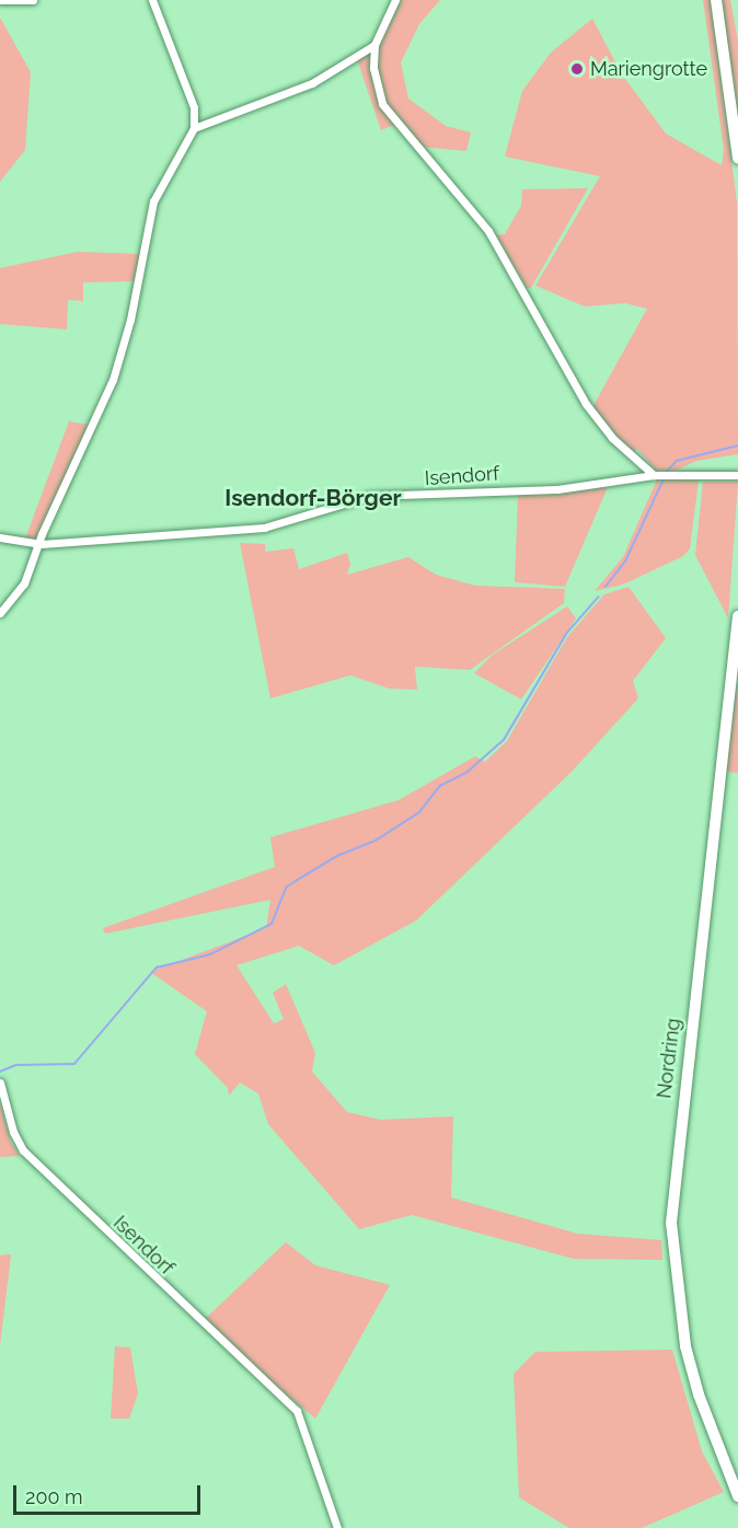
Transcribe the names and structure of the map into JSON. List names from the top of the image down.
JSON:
{
  "streets": {
    "main road": ["Nordring"],
    "street": ["Isendorf"]
  },
  "districts": ["Isendorf-Börger"],
  "places": ["Mariengrotte"],
  "scale_bar": "200 m"
}
